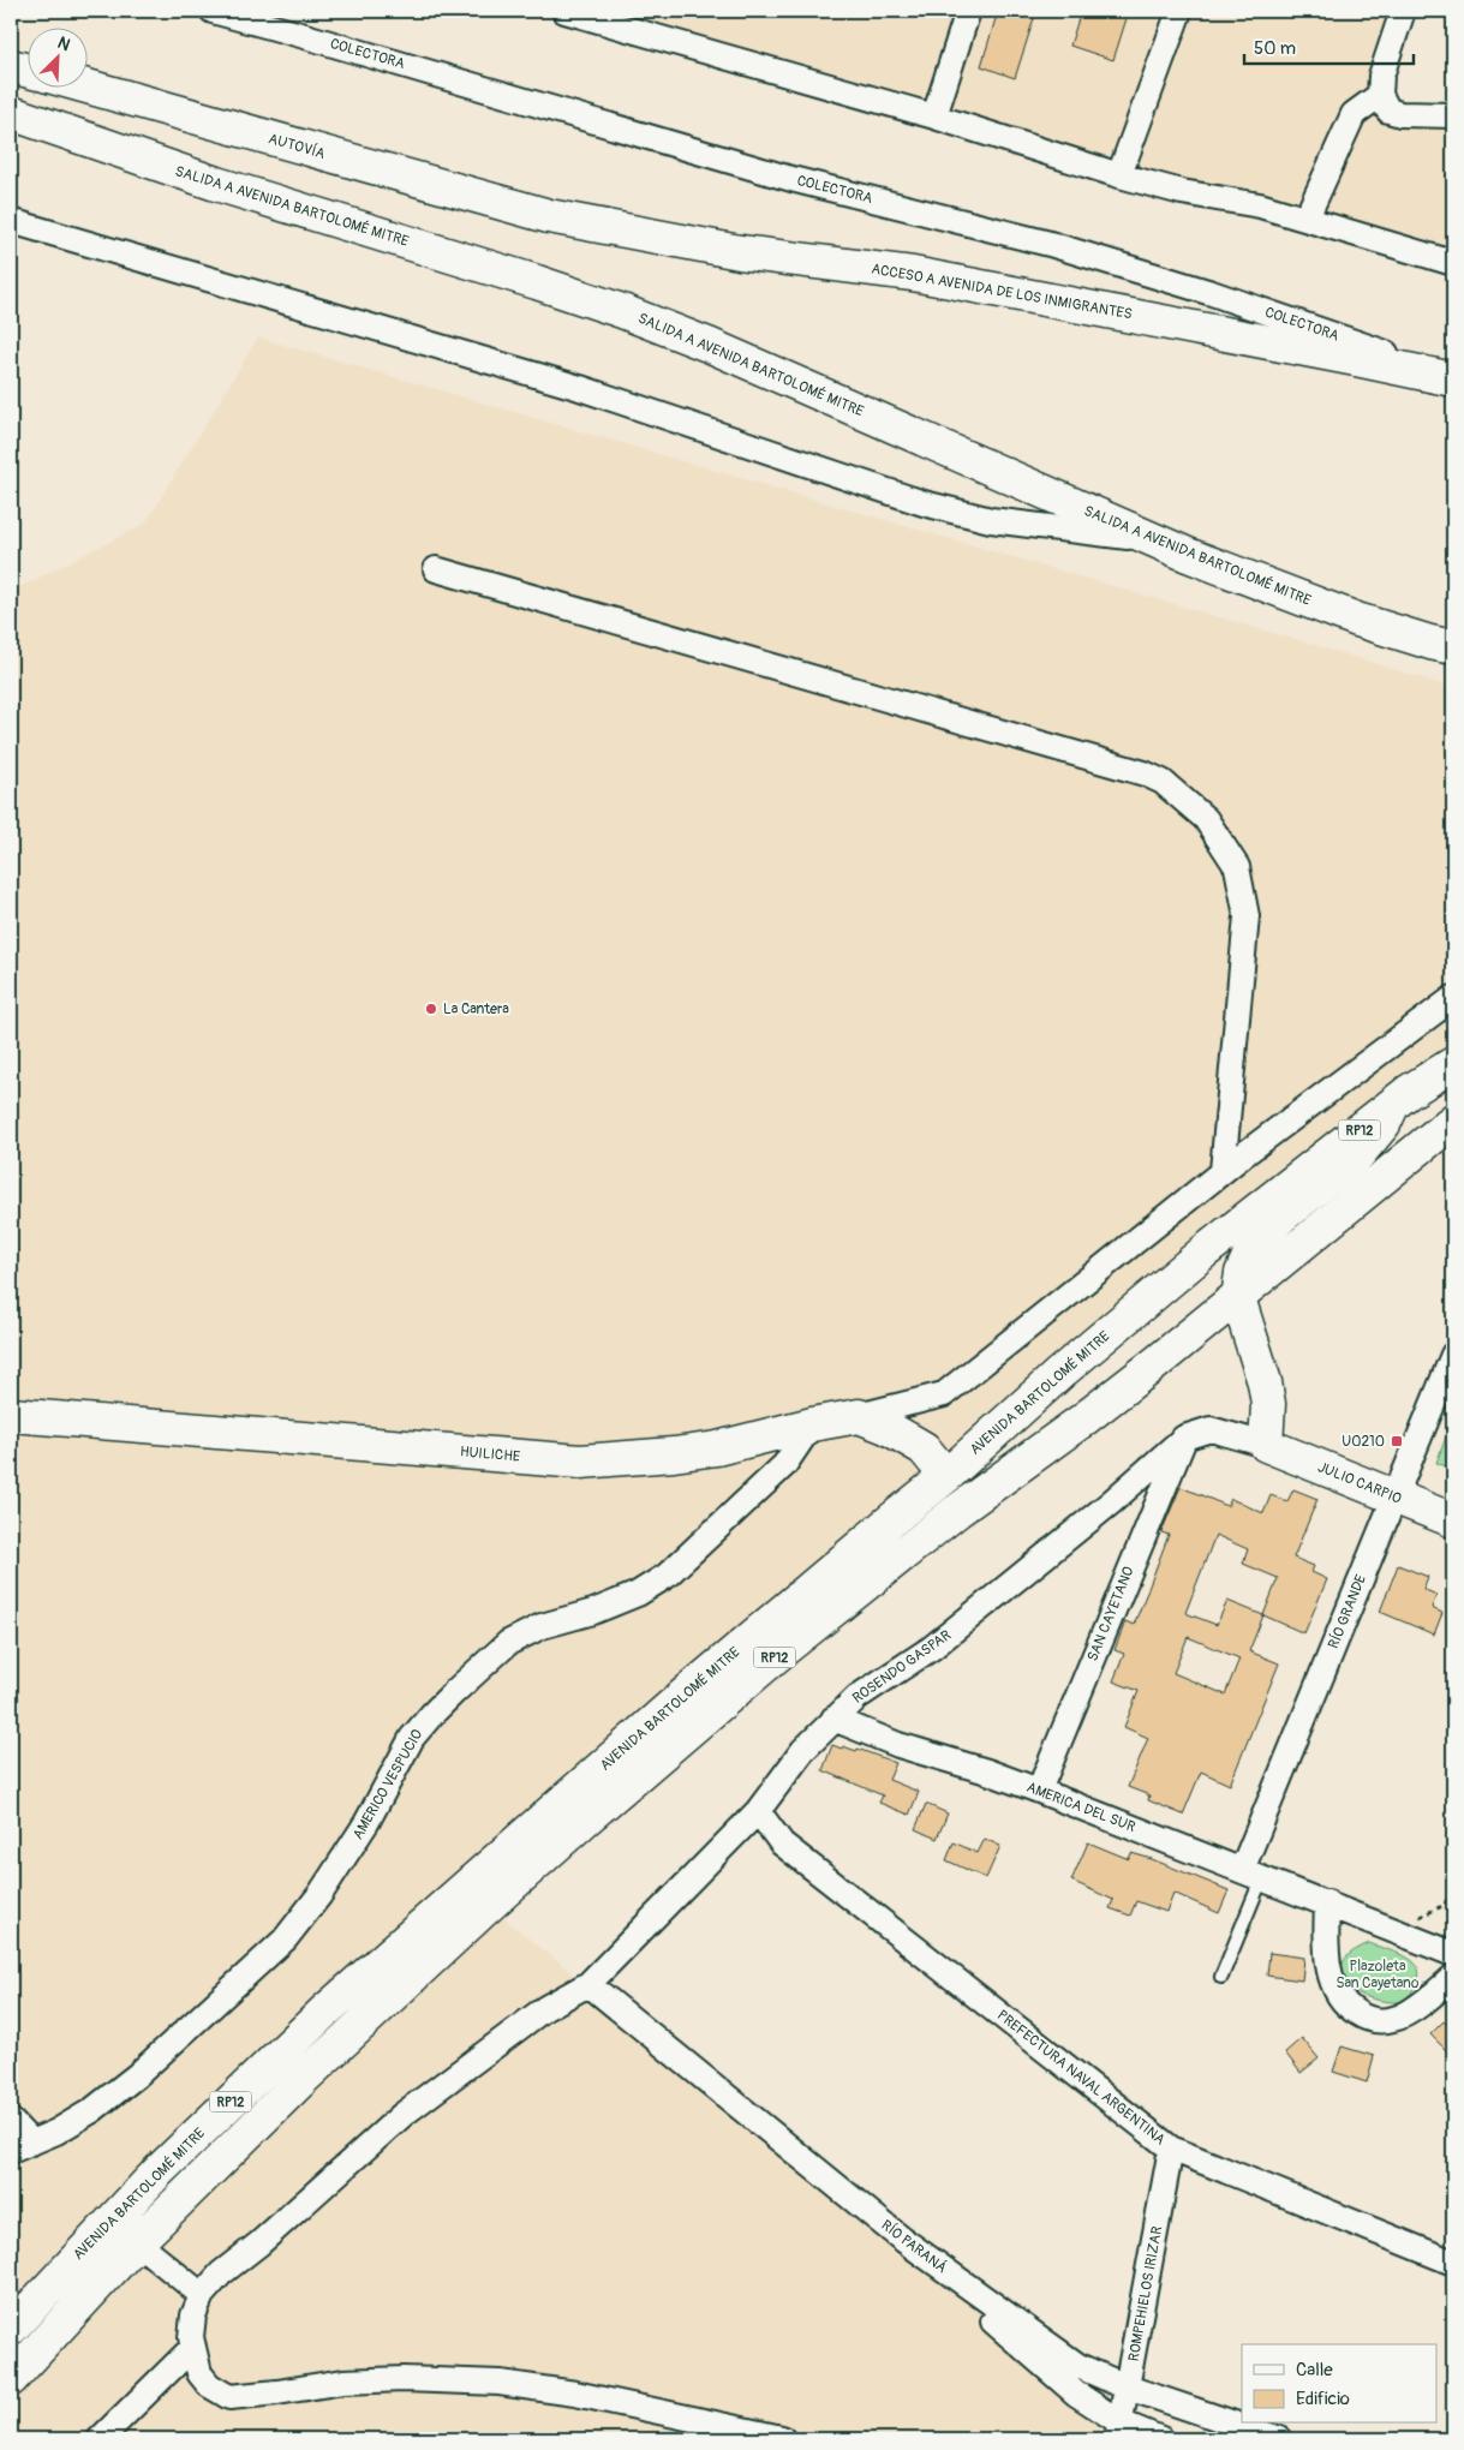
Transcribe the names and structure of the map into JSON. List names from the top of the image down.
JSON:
{
  "streets": {
    "street": [
      "COLECTORA",
      "AUTOVÍA",
      "SALIDA A AVENIDA BARTOLOMÉ MITRE",
      "ACCESO A AVENIDA DE LOS INMIGRANTES",
      "RP12",
      "AVENIDA BARTOLOMÉ MITRE",
      "HUILICHE",
      "JULIO CARPIO",
      "RÍO GRANDE",
      "SAN CAYETANO",
      "ROSENDO GASPAR",
      "AMERICO VESPUCIO",
      "AMERICA DEL SUR",
      "PREFECTURA NAVAL ARGENTINA",
      "RÍO PARANÁ",
      "ROMPEHIELOS IRIZAR"
    ]
  },
  "crossings": [
    ["COLECTORA", "ACCESO A AVENIDA DE LOS INMIGRANTES"],
    ["AUTOVÍA", "ACCESO A AVENIDA DE LOS INMIGRANTES"],
    ["HUILICHE", "AMERICO VESPUCIO"],
    ["JULIO CARPIO", "RÍO GRANDE"],
    ["JULIO CARPIO", "ROSENDO GASPAR"],
    ["RÍO GRANDE", "AMERICA DEL SUR"],
    ["SAN CAYETANO", "ROSENDO GASPAR"],
    ["SAN CAYETANO", "AMERICA DEL SUR"],
    ["ROSENDO GASPAR", "AMERICA DEL SUR"],
    ["ROSENDO GASPAR", "PREFECTURA NAVAL ARGENTINA"],
    ["ROSENDO GASPAR", "RÍO PARANÁ"],
    ["PREFECTURA NAVAL ARGENTINA", "ROMPEHIELOS IRIZAR"],
    ["RÍO PARANÁ", "ROMPEHIELOS IRIZAR"]
  ],
  "parks": ["Plazoleta San Cayetano"],
  "places": {
    "other": ["La Cantera"],
    "transit": ["U0210"]
  },
  "legend": ["Calle", "Edificio"],
  "scale_bar": "50 m",
  "north": "top right"
}
